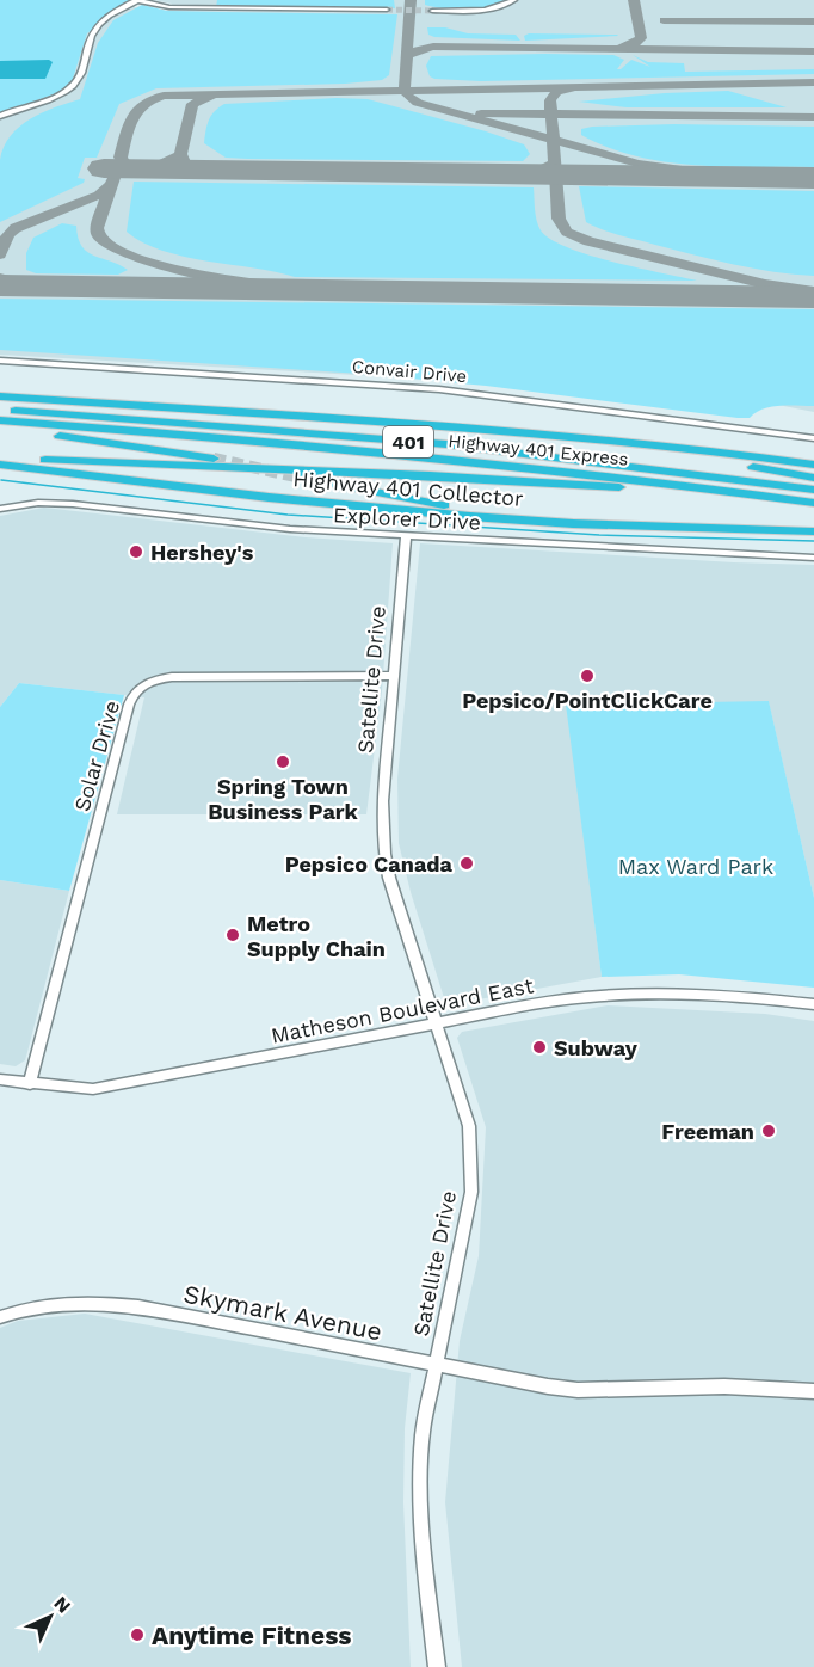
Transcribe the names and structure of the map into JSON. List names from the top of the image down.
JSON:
{
  "streets": {
    "highway": ["401", "Highway 401 Express", "Highway 401 Collector"],
    "street": [
      "Convair Drive",
      "Explorer Drive",
      "Satellite Drive",
      "Solar Drive",
      "Matheson Boulevard East",
      "Skymark Avenue"
    ]
  },
  "crossings": [
    ["Explorer Drive", "Satellite Drive"],
    ["Satellite Drive", "Solar Drive"],
    ["Satellite Drive", "Matheson Boulevard East"],
    ["Satellite Drive", "Skymark Avenue"],
    ["Solar Drive", "Matheson Boulevard East"]
  ],
  "parks": ["Max Ward Park"],
  "places": [
    "Hershey's",
    "Pepsico/PointClickCare",
    "Spring Town Business Park",
    "Pepsico Canada",
    "Metro Supply Chain",
    "Subway",
    "Freeman",
    "Anytime Fitness"
  ],
  "north": "top right"
}
